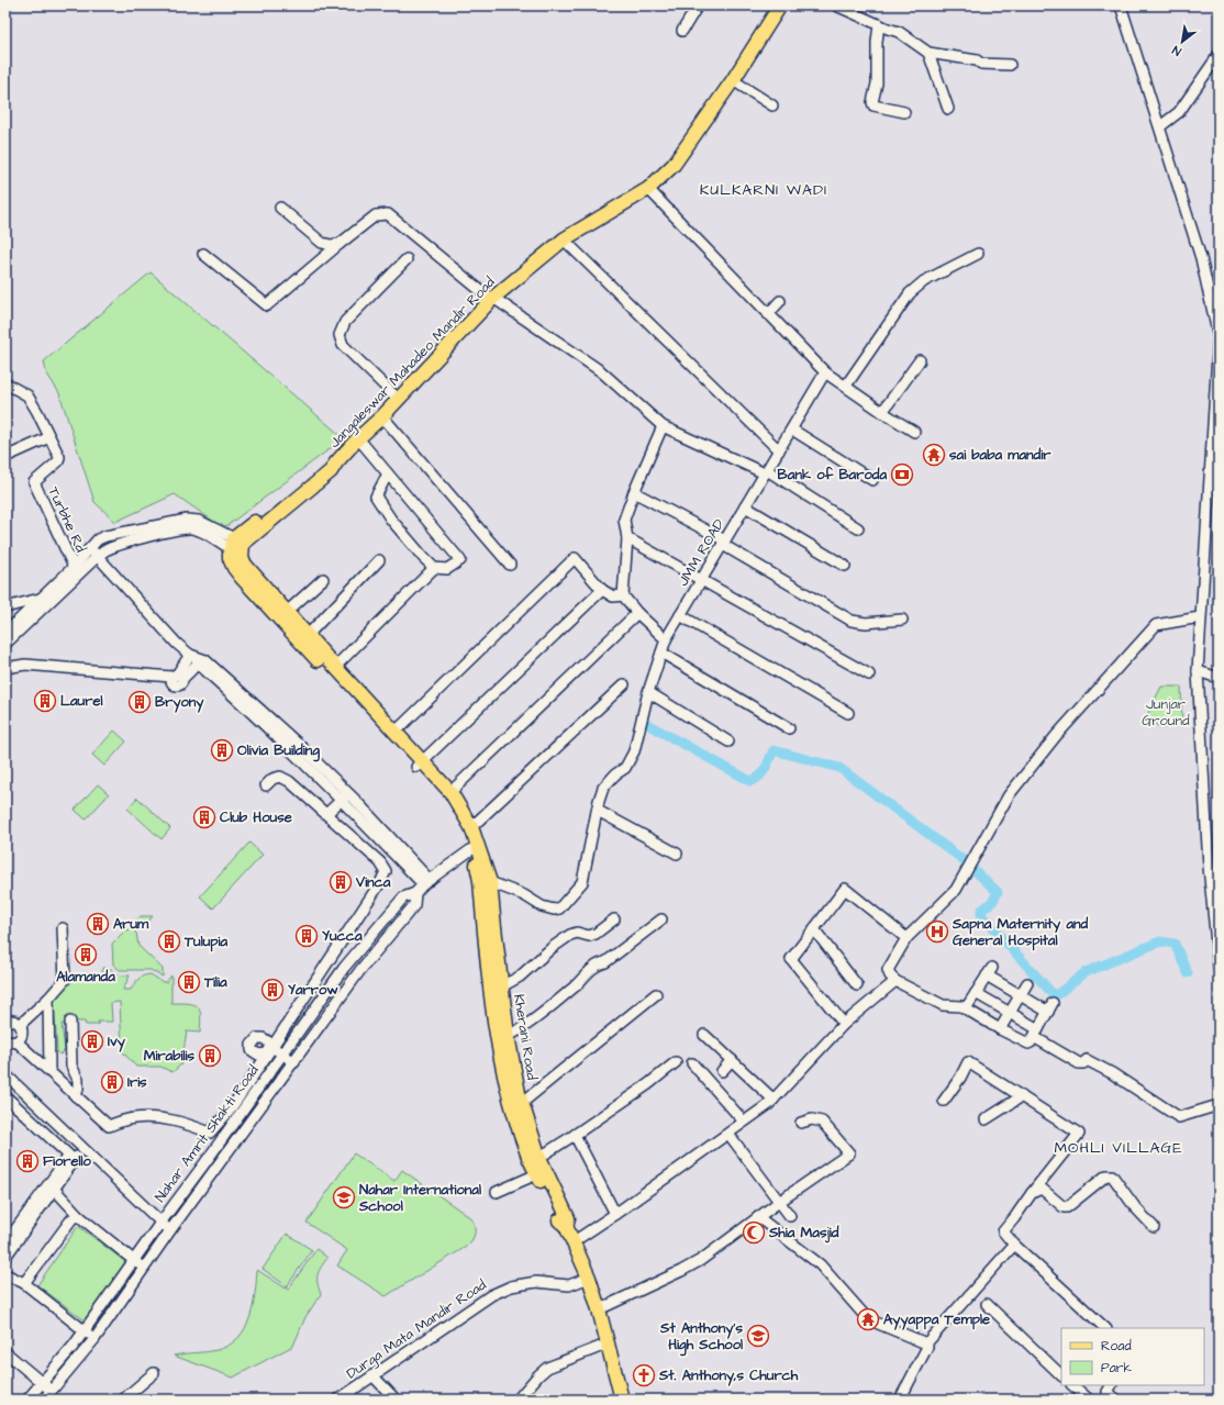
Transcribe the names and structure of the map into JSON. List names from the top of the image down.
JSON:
{
  "streets": {
    "main road": ["Jangaleswar Mahadeo Mandir Road", "Kherani Road"],
    "street": [
      "Turbhe Rd",
      "JMM ROAD",
      "Nahar Amrit Shakti Road",
      "Durga Mata Mandir Road"
    ]
  },
  "crossings": [
    ["JMM ROAD", "Kherani Road"],
    ["Kherani Road", "Nahar Amrit Shakti Road"],
    ["Kherani Road", "Durga Mata Mandir Road"]
  ],
  "districts": ["KULKARNI WADI", "MOHLI VILLAGE"],
  "parks": ["Junjar Ground"],
  "places": {
    "temple": ["sai baba mandir", "Ayyappa Temple"],
    "bank": ["Bank of Baroda"],
    "building": [
      "Laurel",
      "Bryony",
      "Olivia Building",
      "Club House",
      "Vinca",
      "Arum",
      "Yucca",
      "Tulupia",
      "Alamanda",
      "Tilia",
      "Yarrow",
      "Ivy",
      "Mirabilis",
      "Iris",
      "Fiorello"
    ],
    "hospital": ["Sapna Maternity and General Hospital"],
    "school or university": ["Nahar International School", "St Anthony's High School"],
    "mosque": ["Shia Masjid"],
    "church": ["St. Anthony,s Church"]
  },
  "legend": ["Road", "Park"],
  "north": "bottom left"
}
